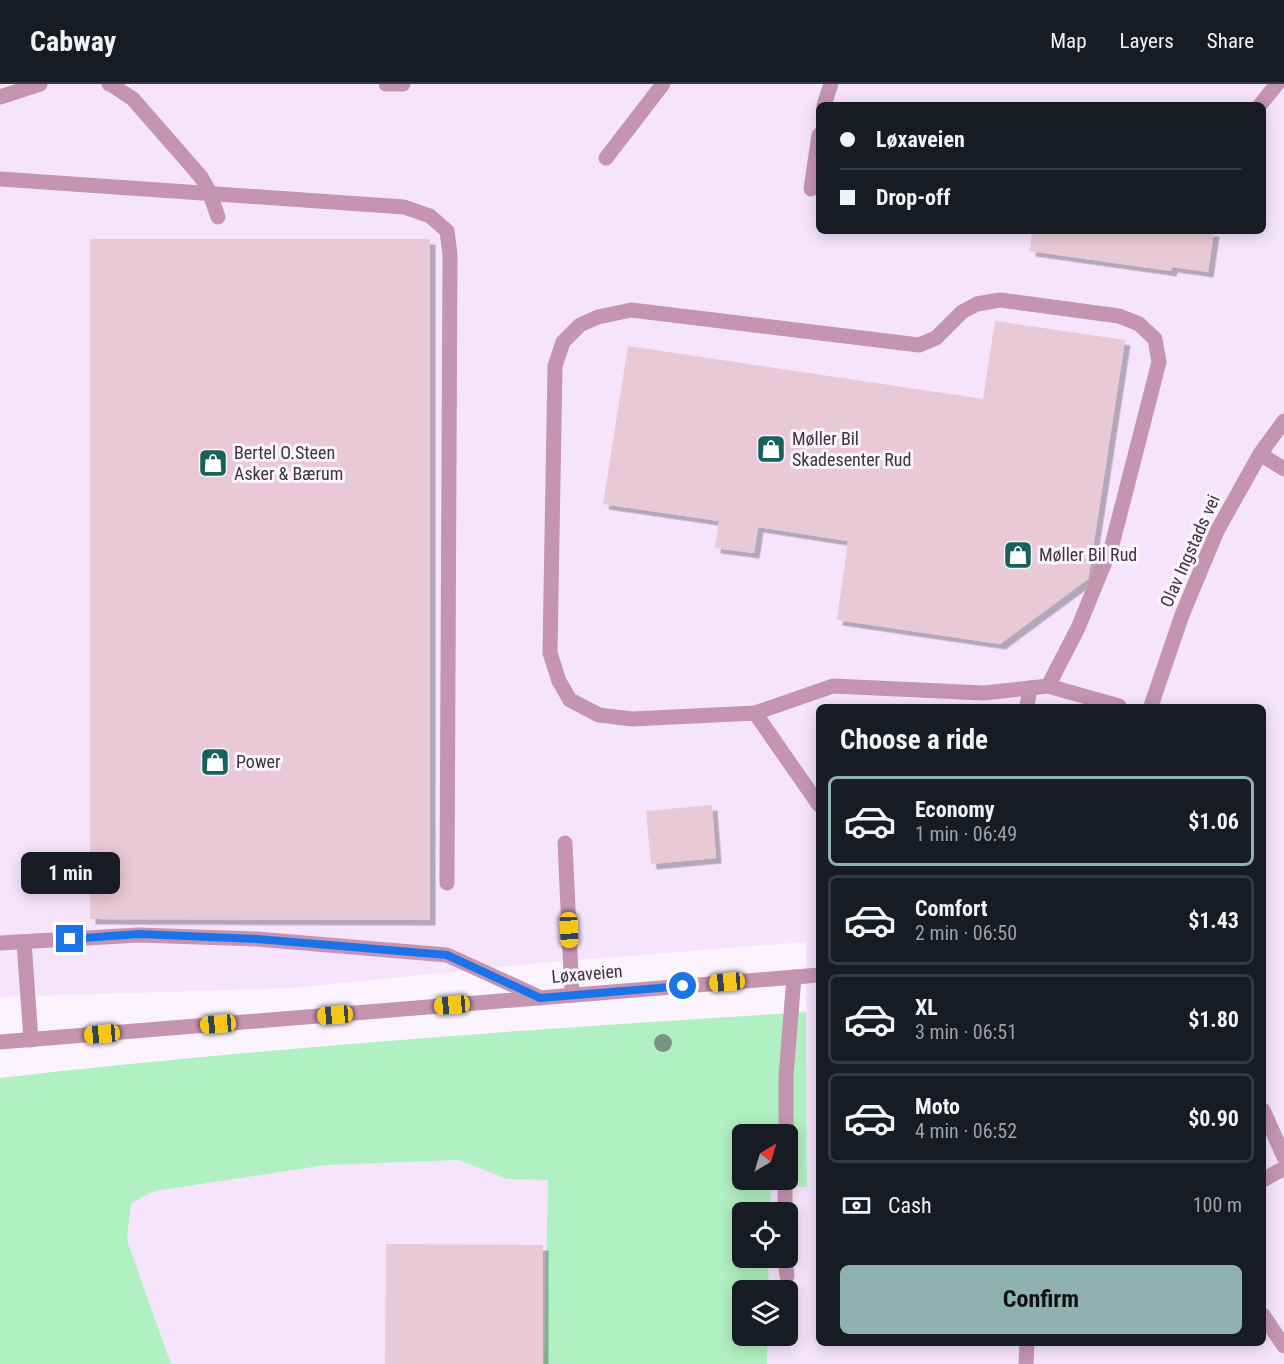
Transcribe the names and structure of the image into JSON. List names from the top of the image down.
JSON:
{
  "streets": {
    "street": ["Olav Ingstads vei", "Løxaveien"]
  },
  "places": {
    "shop": [
      "Møller Bil Skadesenter Rud",
      "Bertel O.Steen Asker & Bærum",
      "Møller Bil Rud",
      "Power"
    ]
  },
  "north": "top right",
  "page": {
    "header": "Cabway",
    "nav": ["Map", "Layers", "Share"],
    "banner": ["Løxaveien", "Drop-off"],
    "heading": "Choose a ride",
    "list": [
      {
        "name": "Economy",
        "note": "1 min · 06:49",
        "value": "$1.06"
      },
      {
        "name": "Comfort",
        "note": "2 min · 06:50",
        "value": "$1.43"
      },
      {
        "name": "XL",
        "note": "3 min · 06:51",
        "value": "$1.80"
      },
      {
        "name": "Moto",
        "note": "4 min · 06:52",
        "value": "$0.90"
      }
    ],
    "bubble": "1 min",
    "pay": ["Cash", "100 m"],
    "buttons": "Confirm"
  }
}
